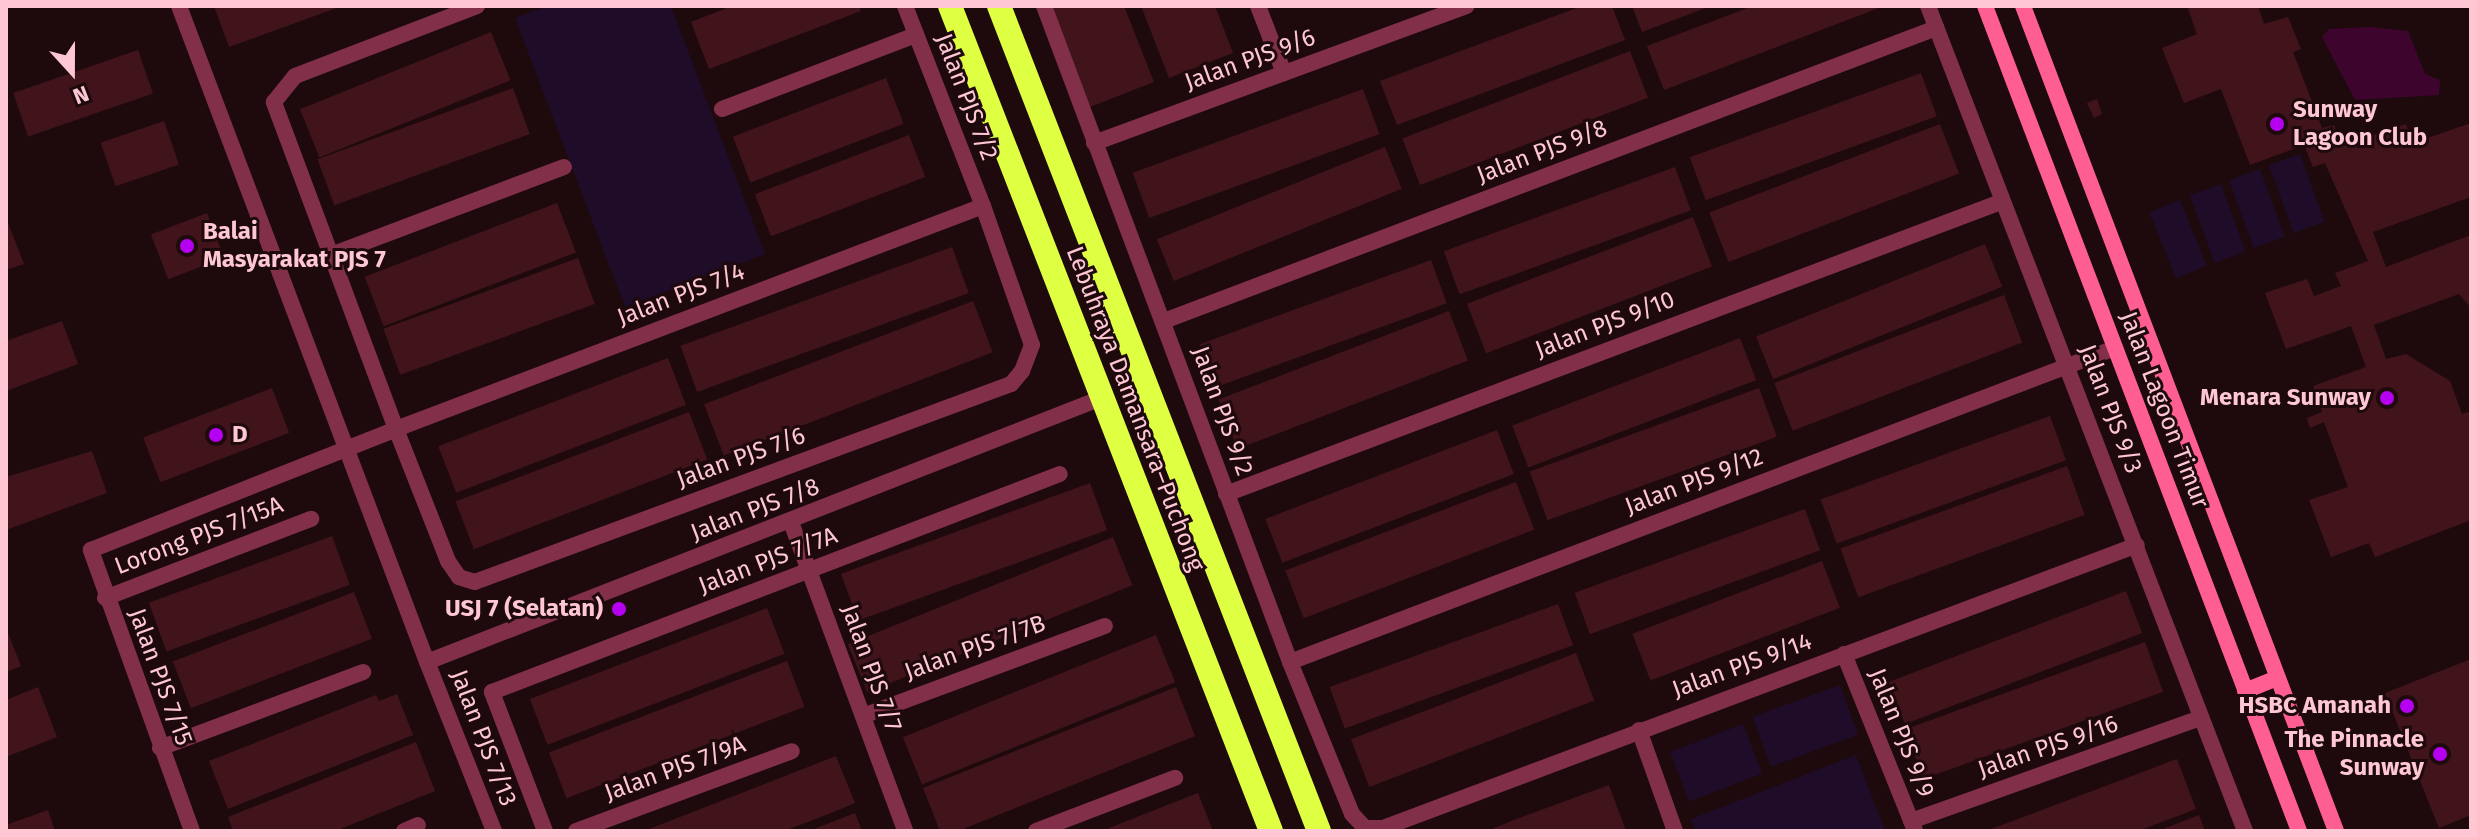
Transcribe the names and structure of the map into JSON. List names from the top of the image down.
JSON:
{
  "streets": {
    "highway": ["Lebuhraya Damansara–Puchong"],
    "main road": ["Jalan Lagoon Timur"],
    "street": [
      "Jalan PJS 9/6",
      "Jalan PJS 7/2",
      "Jalan PJS 9/8",
      "Jalan PJS 7/4",
      "Jalan PJS 9/10",
      "Jalan PJS 9/3",
      "Jalan PJS 9/2",
      "Jalan PJS 7/6",
      "Jalan PJS 9/12",
      "Jalan PJS 7/8",
      "Lorong PJS 7/15A",
      "Jalan PJS 7/7A",
      "Jalan PJS 7/7B",
      "Jalan PJS 9/14",
      "Jalan PJS 7/7",
      "Jalan PJS 7/15",
      "Jalan PJS 9/9",
      "Jalan PJS 7/13",
      "Jalan PJS 9/16",
      "Jalan PJS 7/9A"
    ]
  },
  "crossings": [
    ["Jalan PJS 9/6", "Jalan PJS 9/2"],
    ["Jalan PJS 7/2", "Jalan PJS 7/4"],
    ["Jalan PJS 7/2", "Jalan PJS 7/6"],
    ["Jalan PJS 9/8", "Jalan PJS 9/3"],
    ["Jalan PJS 9/8", "Jalan PJS 9/2"],
    ["Jalan PJS 7/4", "Jalan PJS 7/6"],
    ["Jalan PJS 9/10", "Jalan PJS 9/3"],
    ["Jalan PJS 9/10", "Jalan PJS 9/2"],
    ["Lebuhraya Damansara–Puchong", "Jalan PJS 7/8"],
    ["Jalan PJS 9/3", "Jalan PJS 9/12"],
    ["Jalan PJS 9/3", "Jalan PJS 9/14"],
    ["Jalan PJS 9/3", "Jalan PJS 9/16"],
    ["Jalan Lagoon Timur", "Jalan PJS 9/12"],
    ["Jalan PJS 9/2", "Jalan PJS 9/12"],
    ["Jalan PJS 9/2", "Jalan PJS 9/14"],
    ["Jalan PJS 7/8", "Jalan PJS 7/7"],
    ["Jalan PJS 7/8", "Jalan PJS 7/13"],
    ["Lorong PJS 7/15A", "Jalan PJS 7/15"],
    ["Jalan PJS 7/7A", "Jalan PJS 7/7"],
    ["Jalan PJS 7/7B", "Jalan PJS 7/7"],
    ["Jalan PJS 9/14", "Jalan PJS 9/9"],
    ["Jalan PJS 7/15", "Jalan PJS 7/13"],
    ["Jalan PJS 9/9", "Jalan PJS 9/16"]
  ],
  "places": [
    "Sunway Lagoon Club",
    "Balai Masyarakat PJS 7",
    "Menara Sunway",
    "D",
    "USJ 7 (Selatan)",
    "HSBC Amanah",
    "The Pinnacle Sunway"
  ],
  "north": "bottom"
}
